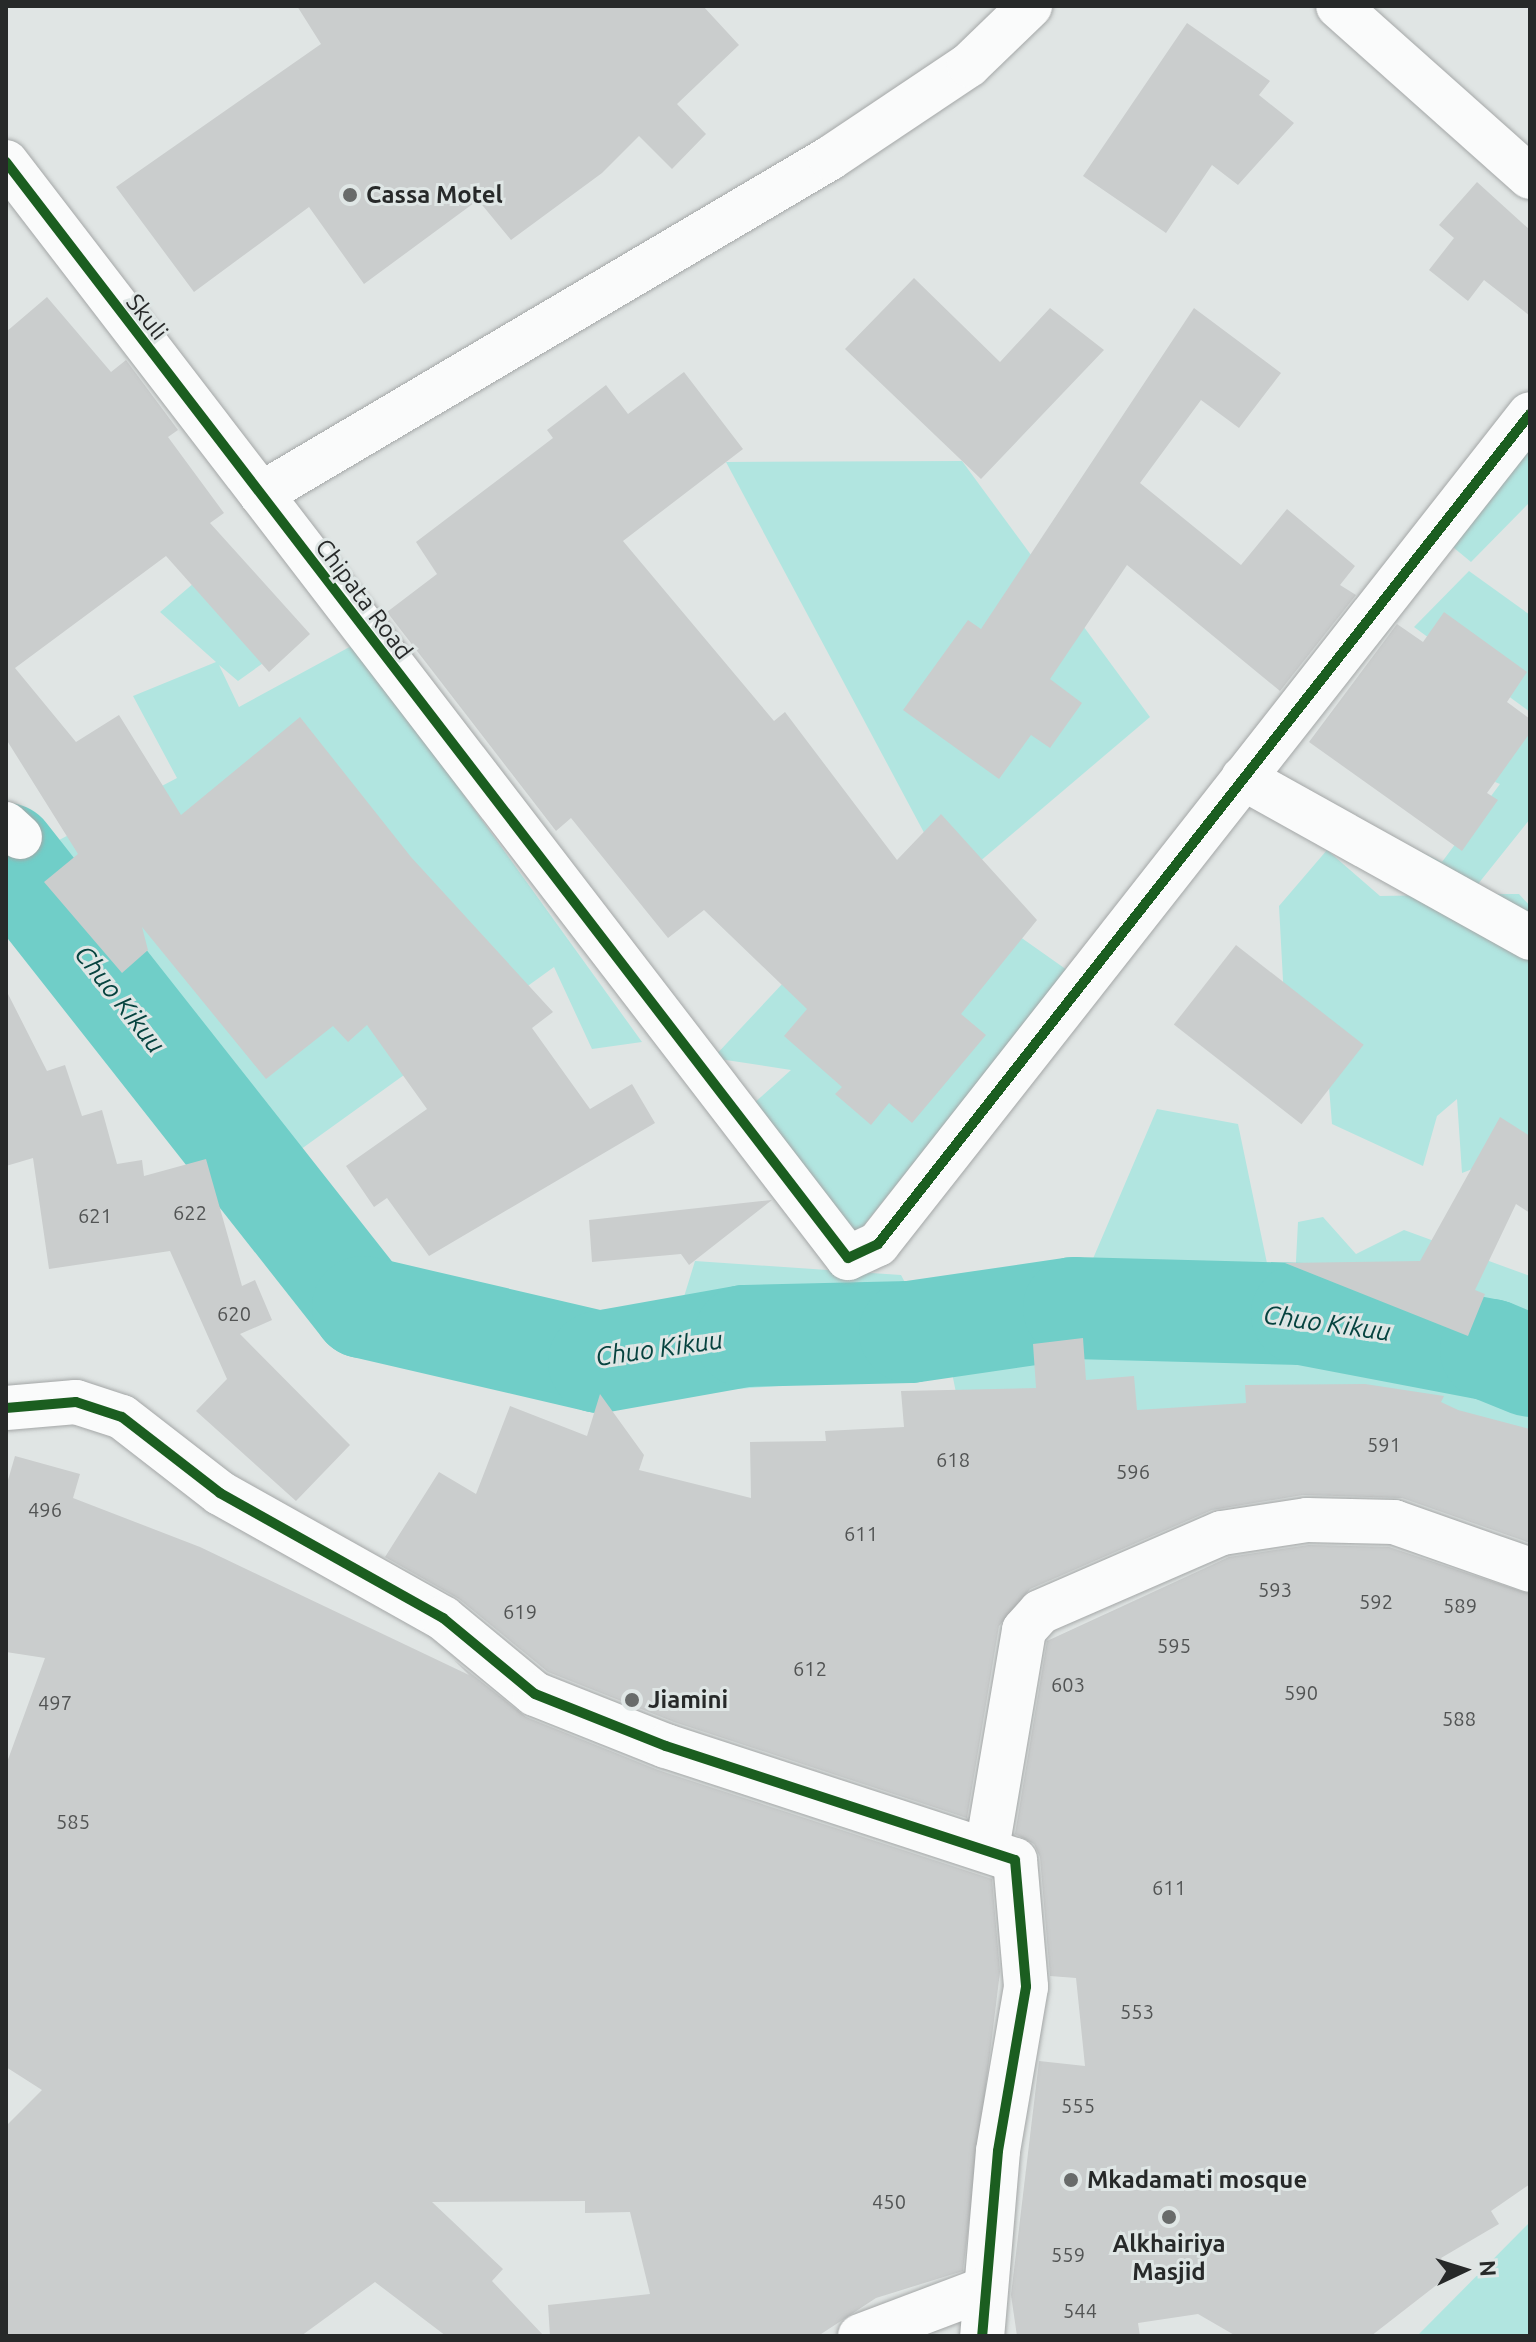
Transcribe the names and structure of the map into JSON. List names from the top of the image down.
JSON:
{
  "streets": {
    "street": ["Skuli", "Chipata Road"]
  },
  "crossings": [
    ["Skuli", "Chipata Road"]
  ],
  "water": ["Chuo Kikuu"],
  "places": [
    "Cassa Motel",
    "Jiamini",
    "Mkadamati mosque",
    "Alkhairiya Masjid"
  ],
  "house_numbers": [
    "622",
    "621",
    "620",
    "591",
    "618",
    "596",
    "496",
    "611",
    "593",
    "592",
    "589",
    "619",
    "595",
    "612",
    "603",
    "590",
    "497",
    "588",
    "585",
    "611",
    "553",
    "555",
    "450",
    "559",
    "544"
  ],
  "north": "right"
}
